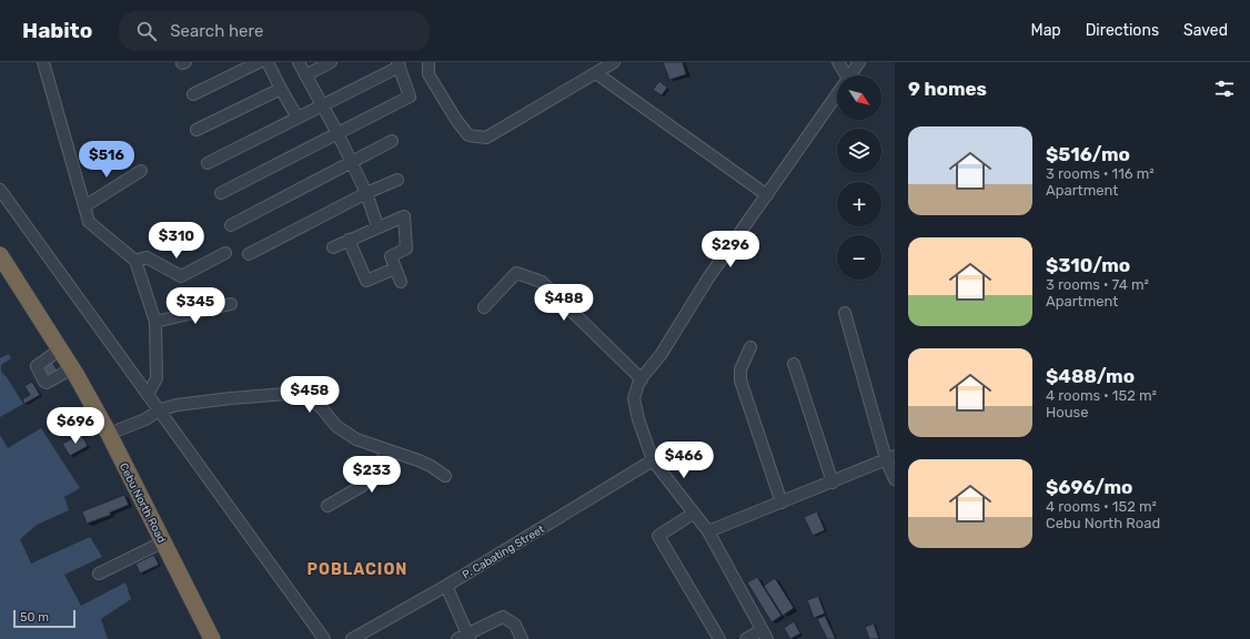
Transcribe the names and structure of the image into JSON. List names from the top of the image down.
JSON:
{
  "streets": {
    "highway": ["Cebu North Road"],
    "street": ["P. Cabating Street"]
  },
  "districts": ["POBLACION"],
  "scale_bar": "50 m",
  "north": "bottom right",
  "page": {
    "header": "Habito",
    "search": "Search here",
    "nav": ["Map", "Directions", "Saved"],
    "heading": "9 homes",
    "map_buttons": ["+", "−"],
    "list": [
      {
        "name": "$516/mo",
        "note": "3 rooms · 116 m² · Apartment"
      },
      {
        "name": "$310/mo",
        "note": "3 rooms · 74 m² · Apartment"
      },
      {
        "name": "$488/mo",
        "note": "4 rooms · 152 m² · House"
      },
      {
        "name": "$696/mo",
        "note": "4 rooms · 152 m² · Cebu North Road"
      }
    ],
    "price": [
      "$516",
      "$310",
      "$296",
      "$488",
      "$345",
      "$458",
      "$696",
      "$466",
      "$233"
    ],
    "scale": "50 m"
  }
}
